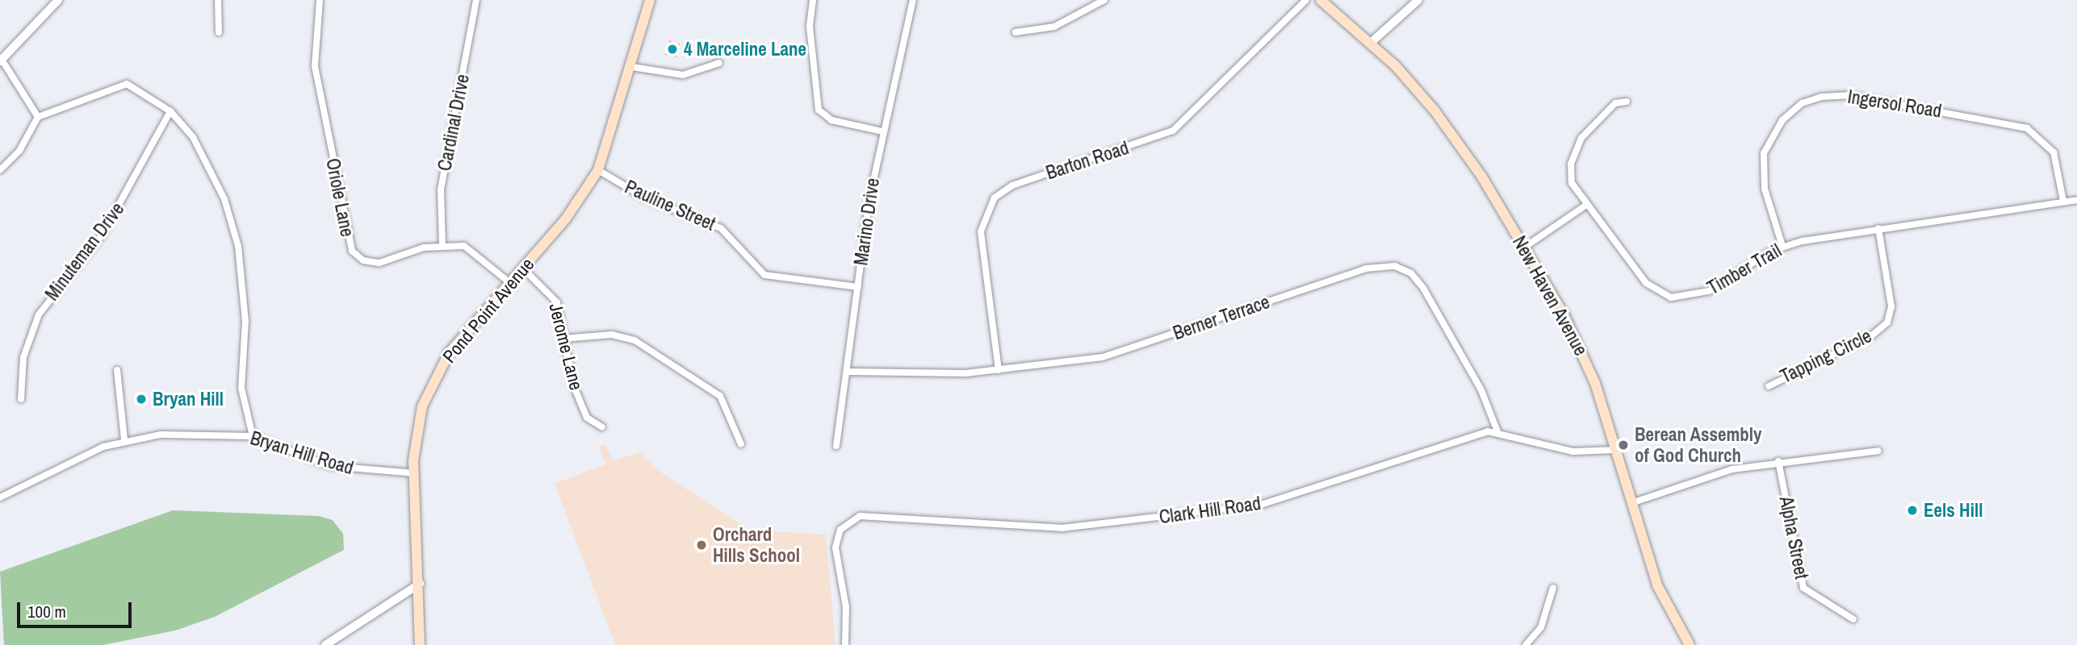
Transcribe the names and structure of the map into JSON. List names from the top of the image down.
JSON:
{
  "streets": {
    "main road": ["New Haven Avenue", "Pond Point Avenue"],
    "street": [
      "Ingersol Road",
      "Cardinal Drive",
      "Barton Road",
      "Oriole Lane",
      "Pauline Street",
      "Marino Drive",
      "Minuteman Drive",
      "Timber Trail",
      "Berner Terrace",
      "Jerome Lane",
      "Tapping Circle",
      "Bryan Hill Road",
      "Clark Hill Road",
      "Alpha Street"
    ]
  },
  "crossings": [
    ["Ingersol Road", "Timber Trail"],
    ["Cardinal Drive", "Oriole Lane"],
    ["Barton Road", "Berner Terrace"],
    ["Oriole Lane", "Pond Point Avenue"],
    ["Pauline Street", "Marino Drive"],
    ["Pauline Street", "Pond Point Avenue"],
    ["Marino Drive", "Berner Terrace"],
    ["Timber Trail", "Tapping Circle"],
    ["New Haven Avenue", "Clark Hill Road"],
    ["Pond Point Avenue", "Jerome Lane"],
    ["Pond Point Avenue", "Bryan Hill Road"],
    ["Berner Terrace", "Clark Hill Road"]
  ],
  "places": [
    "4 Marceline Lane",
    "Bryan Hill",
    "Berean Assembly of God Church",
    "Eels Hill",
    "Orchard Hills School"
  ],
  "scale_bar": "100 m"
}
